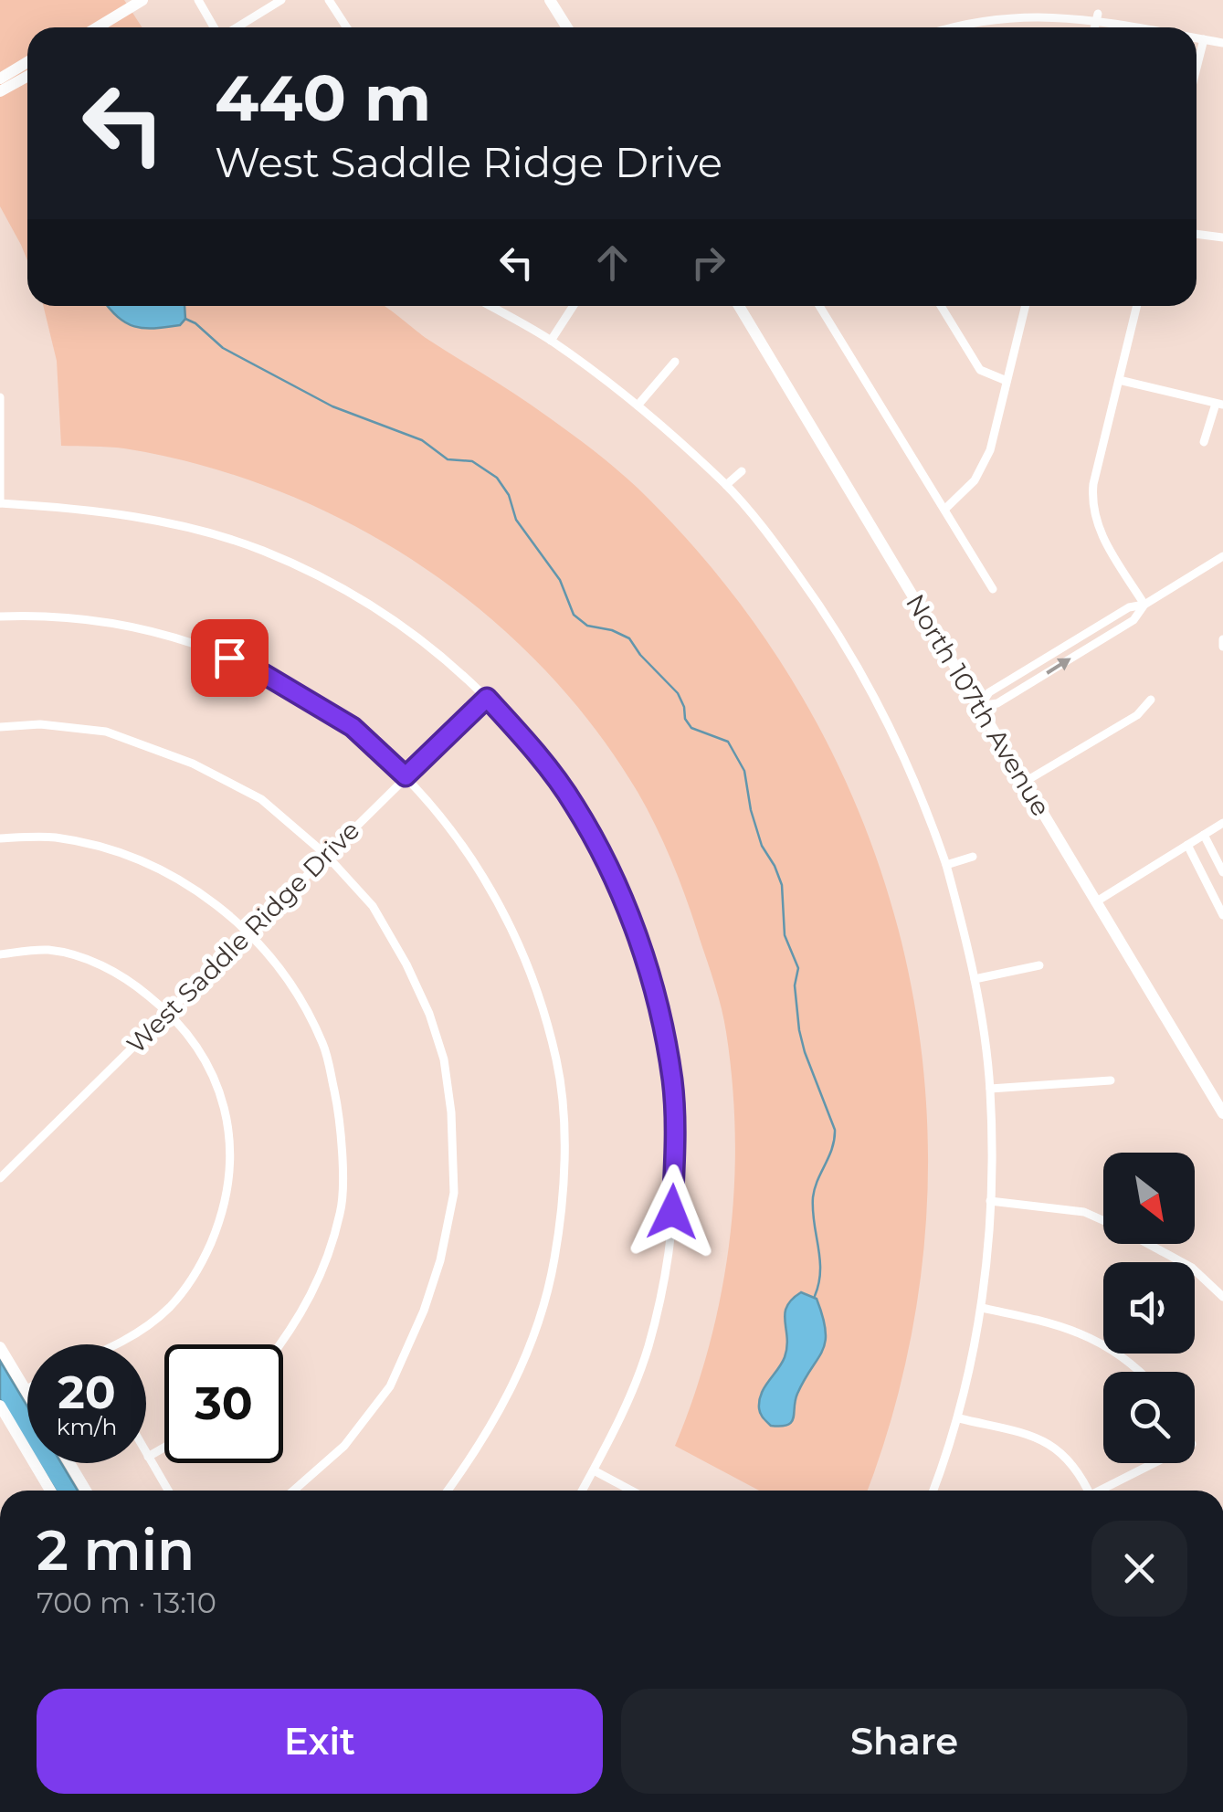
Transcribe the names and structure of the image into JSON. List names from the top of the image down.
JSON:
{
  "streets": {
    "main road": ["North 107th Avenue"],
    "street": ["West Saddle Ridge Drive"]
  },
  "north": "bottom right",
  "page": {
    "turn": ["440 m", "West Saddle Ridge Drive"],
    "speed": "20 km/h",
    "limit": "30",
    "heading": ["2 min", "700 m · 13:10"],
    "buttons": ["Exit", "Share"]
  }
}
